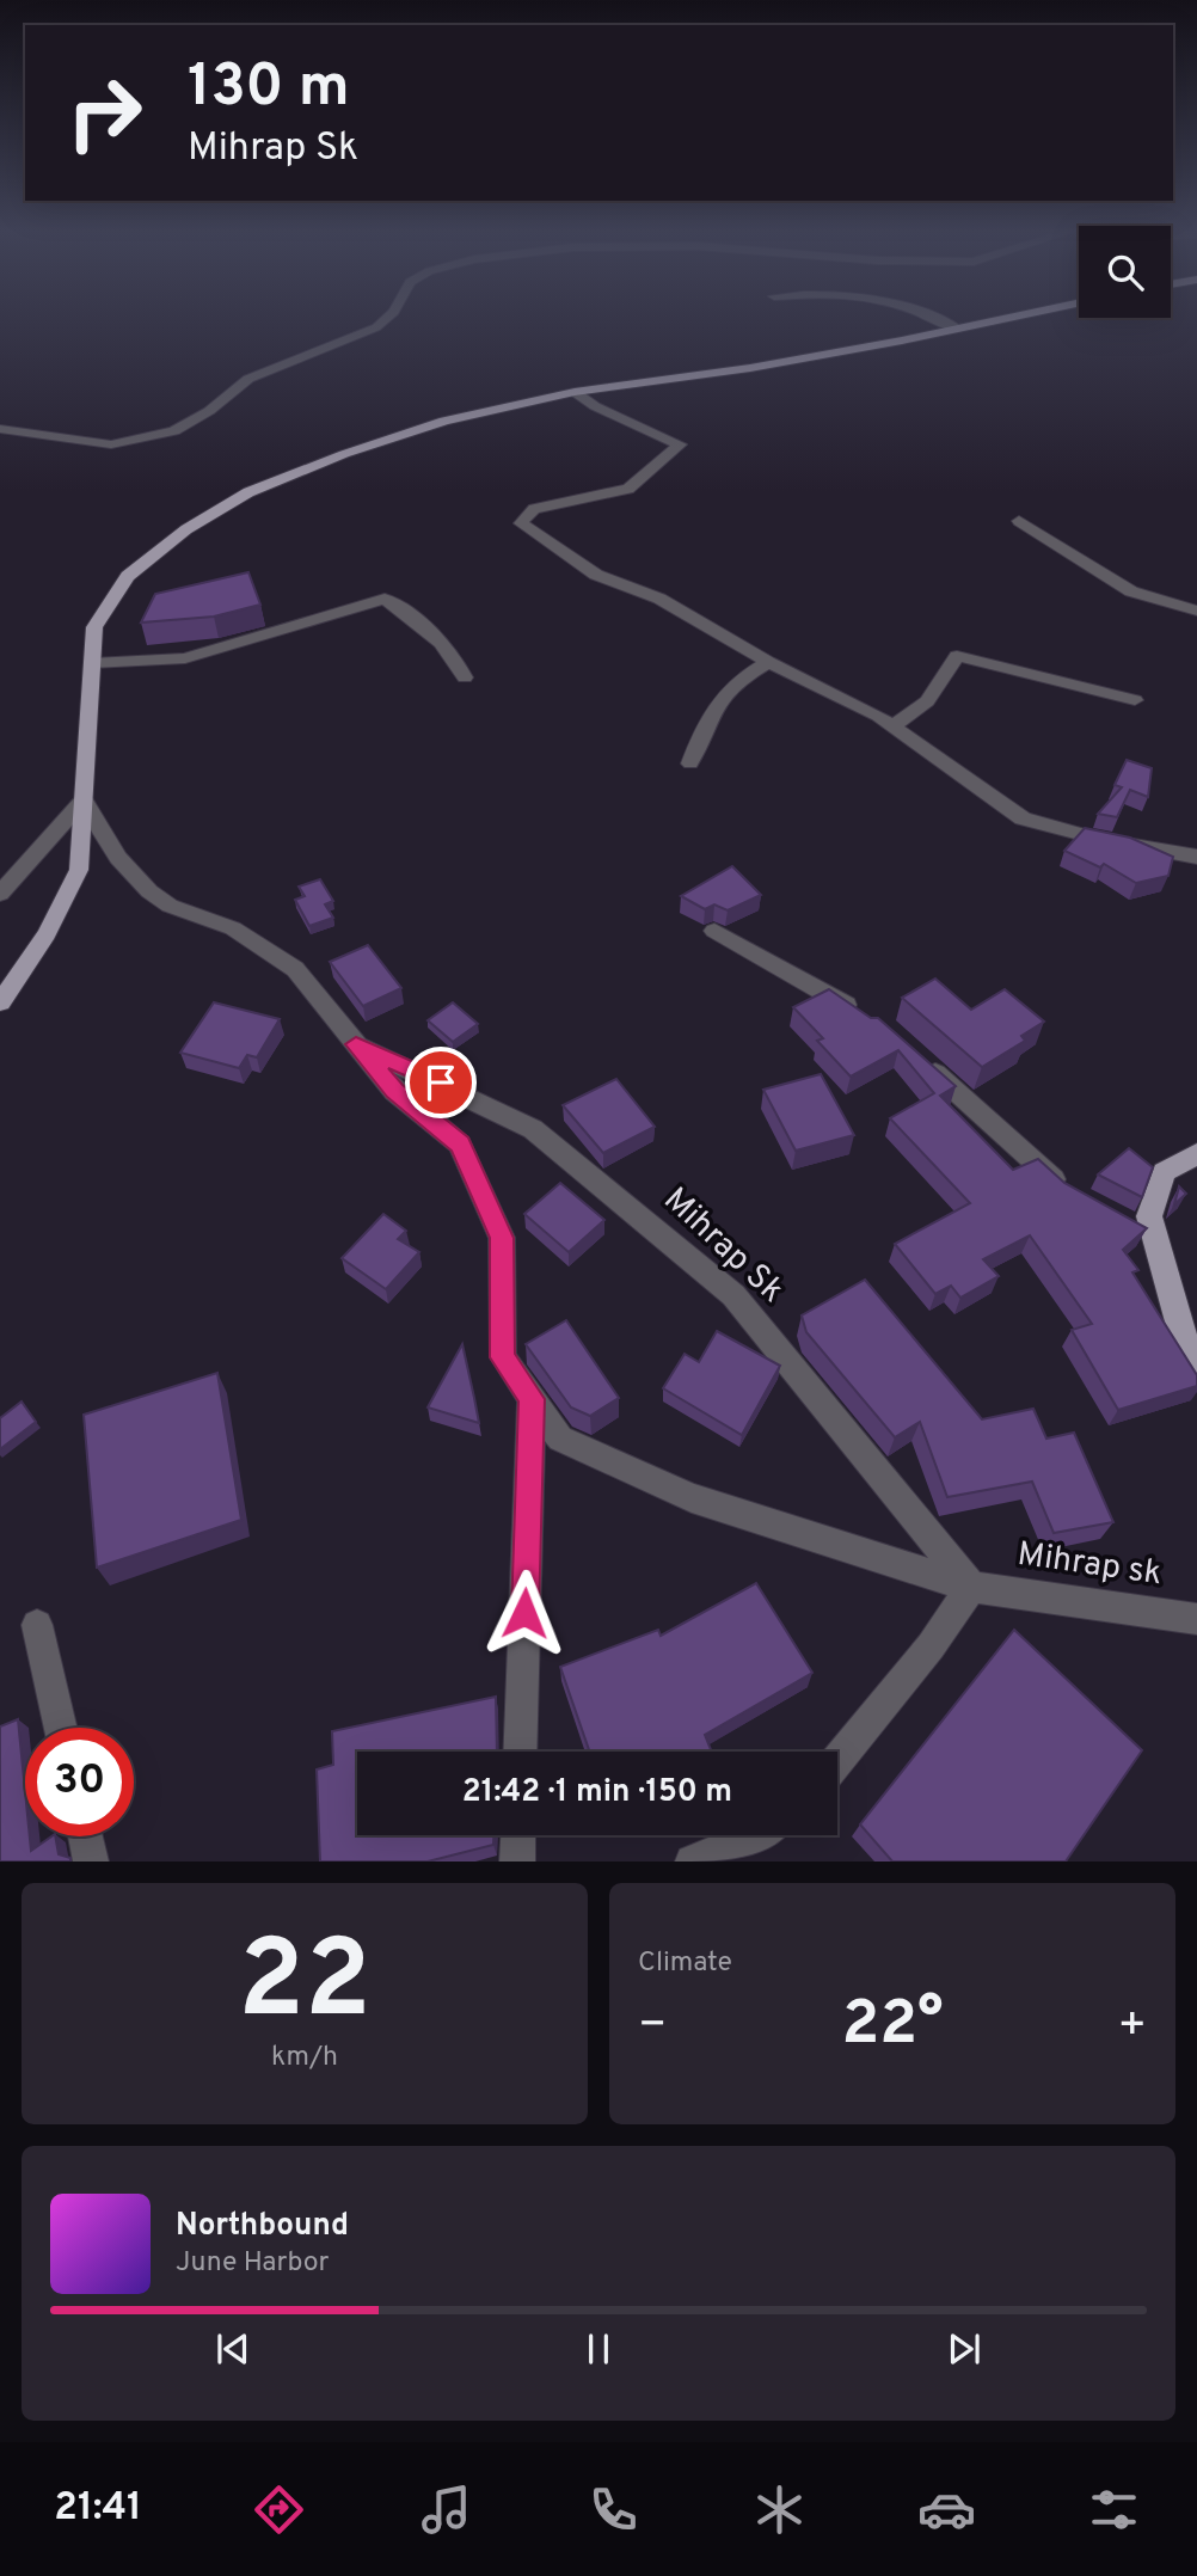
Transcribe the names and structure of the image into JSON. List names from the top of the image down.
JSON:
{
  "streets": {
    "street": ["Mihrap Sk", "Mihrap sk"]
  },
  "crossings": [
    ["Mihrap Sk", "Mihrap sk"]
  ],
  "page": {
    "turn": ["130 m", "Mihrap Sk"],
    "limit": "30",
    "trip": "21:42 · 1 min · 150 m",
    "tile": [
      ["22", "km/h"],
      "Climate"
    ],
    "heat": ["−", "22°", "+"],
    "song": ["Northbound", "June Harbor"],
    "tabs": "21:41"
  }
}
